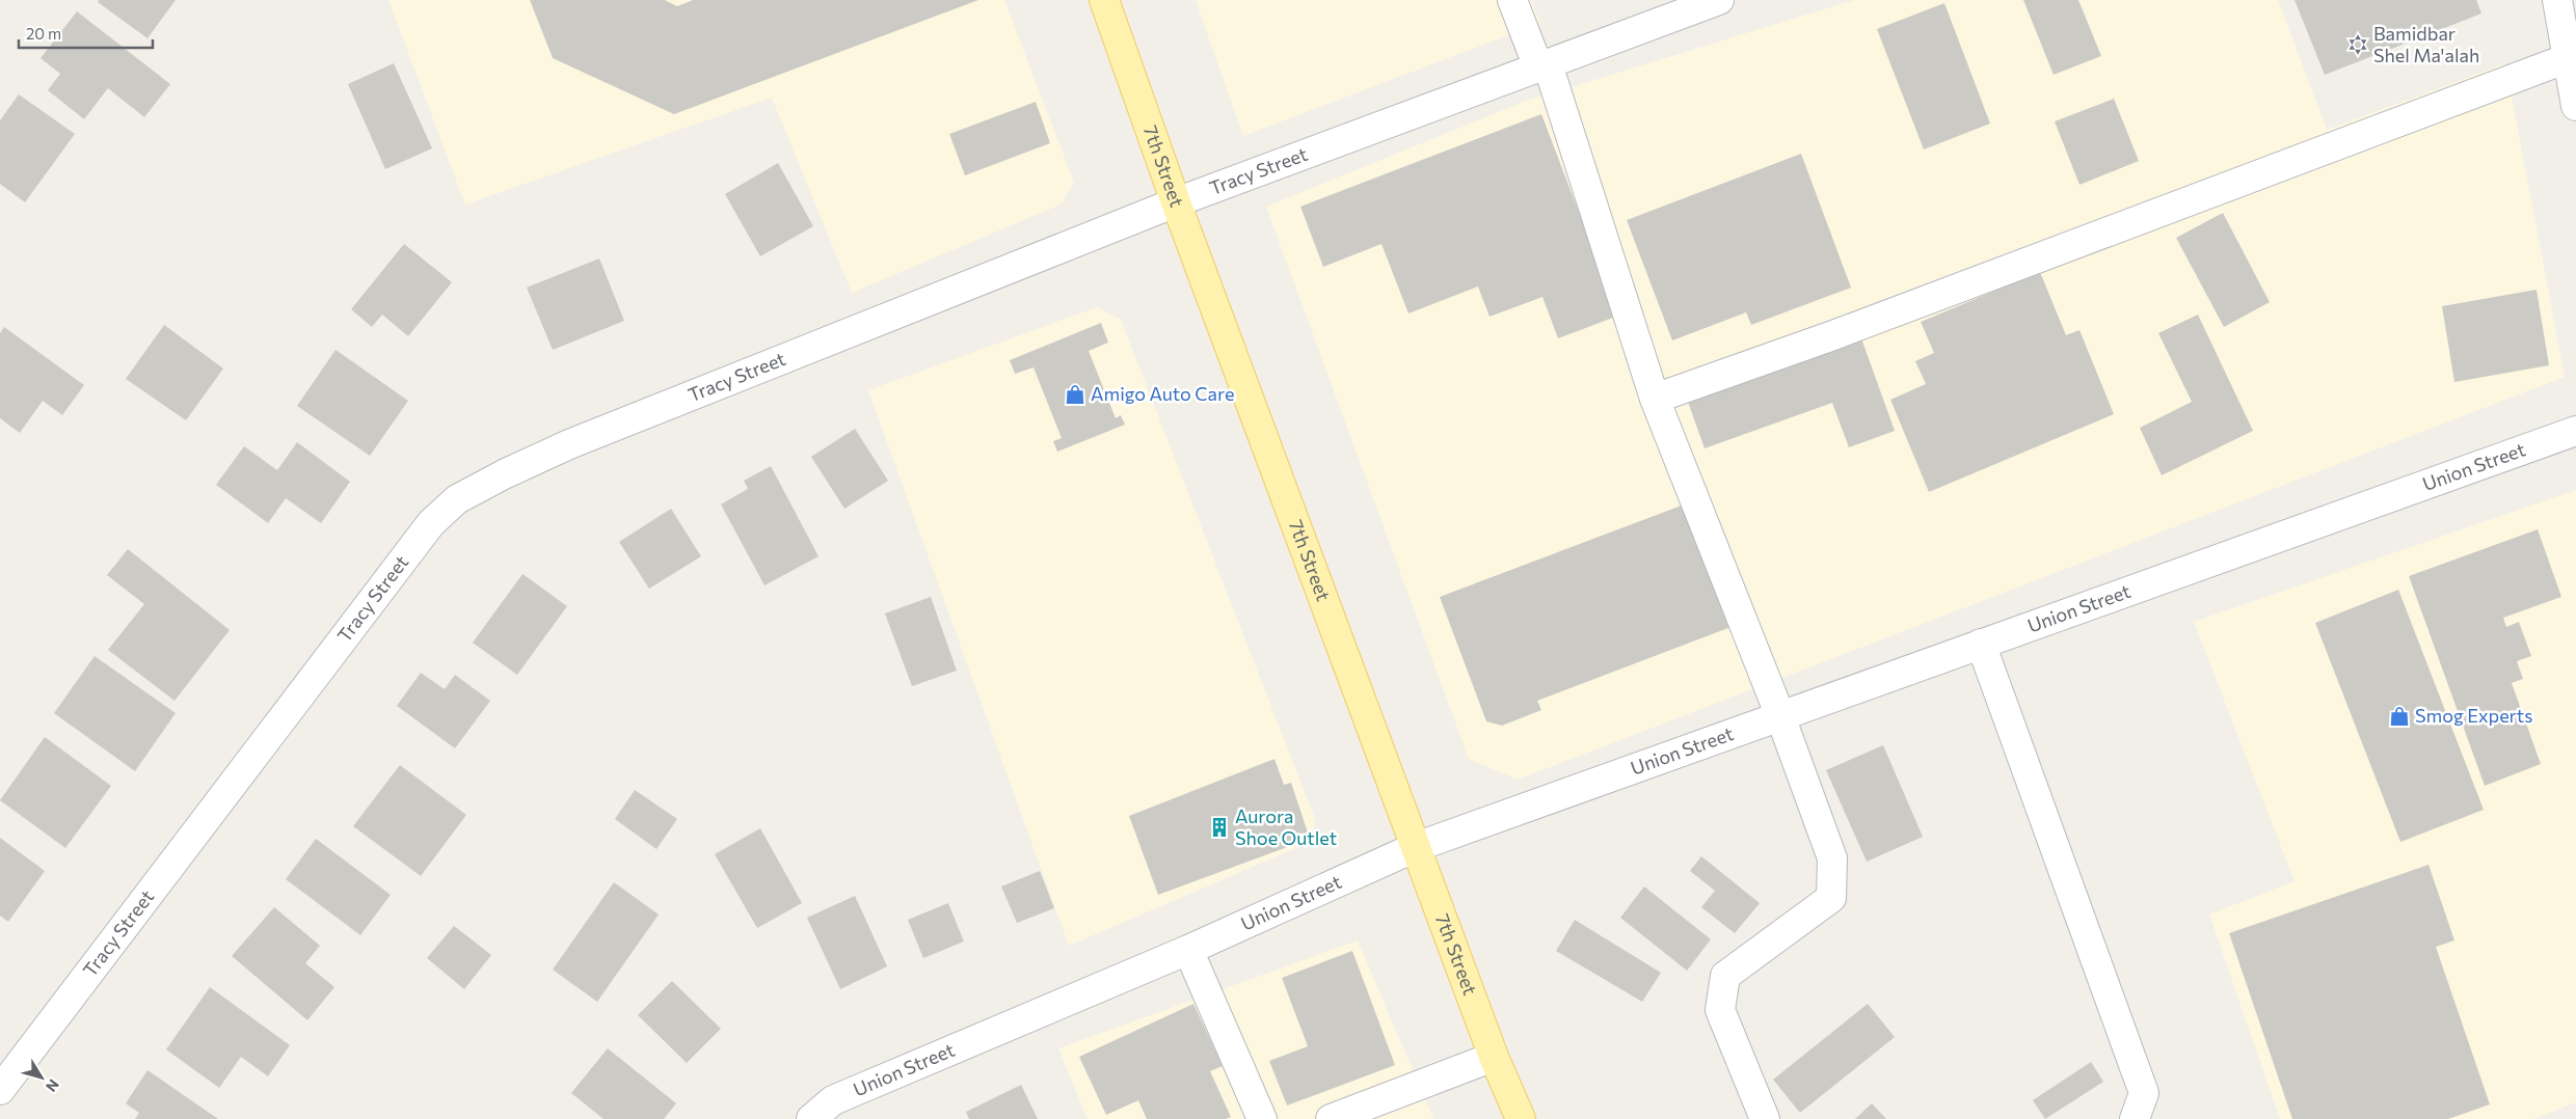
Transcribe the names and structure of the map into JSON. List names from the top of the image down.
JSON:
{
  "streets": {
    "main road": ["7th Street"],
    "street": ["Tracy Street", "Union Street"]
  },
  "crossings": [
    ["7th Street", "Tracy Street"],
    ["7th Street", "Union Street"]
  ],
  "places": {
    "synagogue": ["Bamidbar Shel Ma'alah"],
    "shop": ["Amigo Auto Care", "Smog Experts"],
    "building": ["Aurora Shoe Outlet"]
  },
  "scale_bar": "20 m",
  "north": "bottom right"
}
